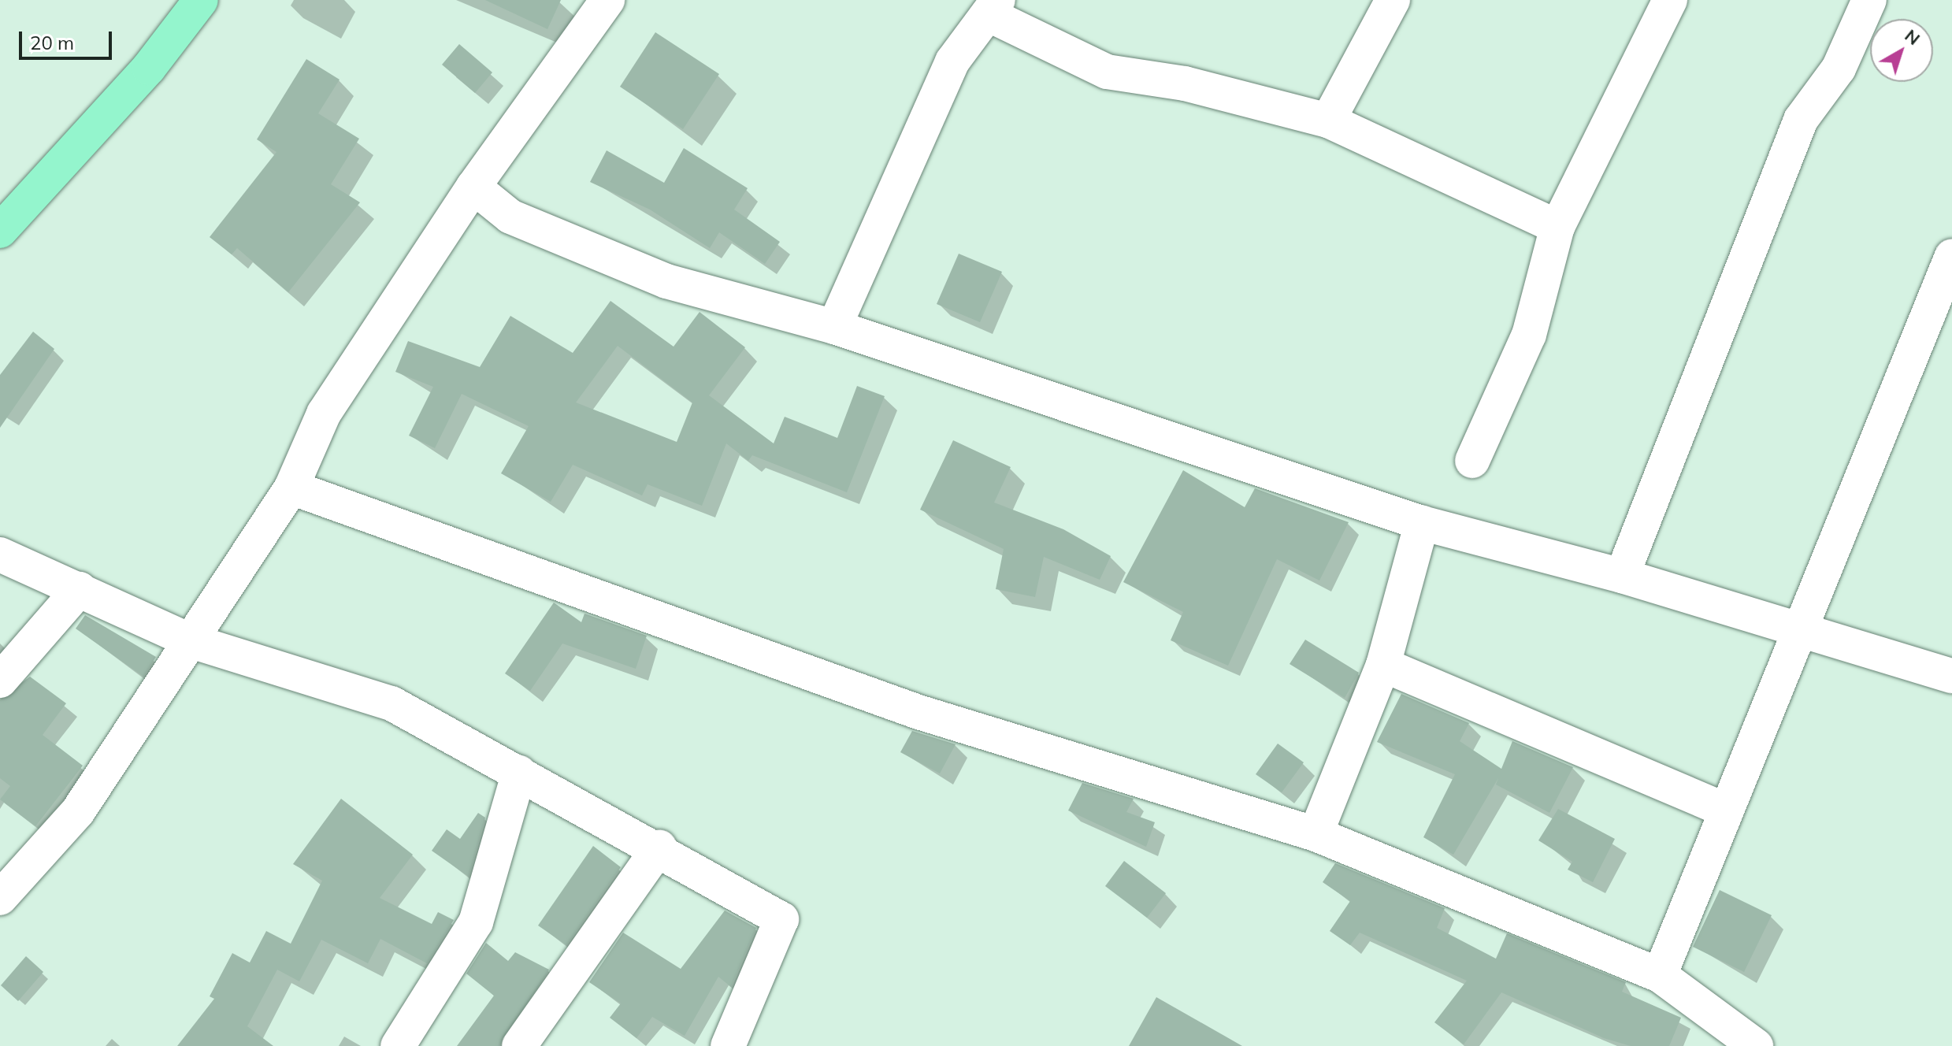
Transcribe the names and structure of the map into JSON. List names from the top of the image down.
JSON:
{
  "scale_bar": "20 m",
  "north": "top right"
}
